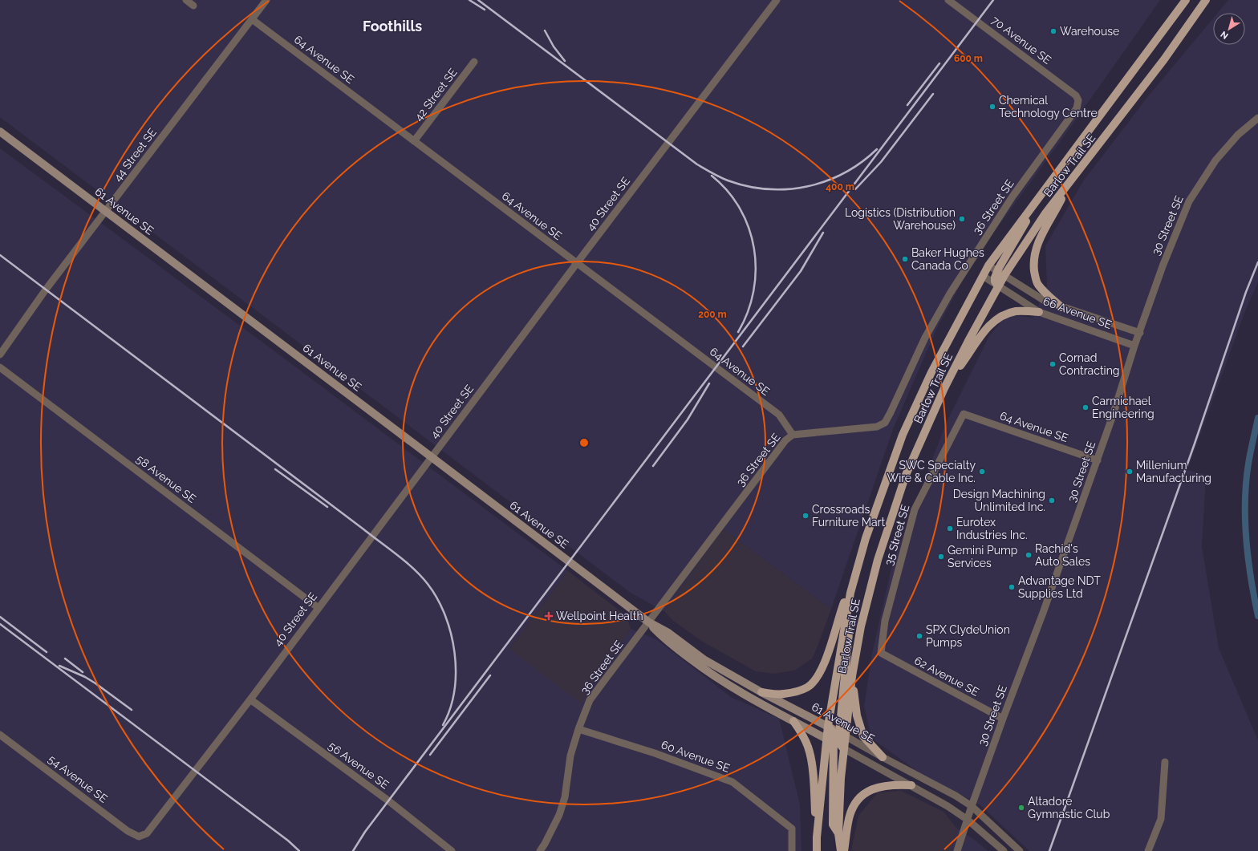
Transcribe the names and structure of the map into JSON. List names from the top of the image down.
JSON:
{
  "streets": {
    "main road": ["Barlow Trail SE"],
    "street": [
      "70 Avenue SE",
      "64 Avenue SE",
      "42 Street SE",
      "44 Street SE",
      "40 Street SE",
      "36 Street SE",
      "61 Avenue SE",
      "30 Street SE",
      "66 Avenue SE",
      "58 Avenue SE",
      "35 Street SE",
      "62 Avenue SE",
      "60 Avenue SE",
      "56 Avenue SE",
      "54 Avenue SE"
    ]
  },
  "crossings": [
    ["70 Avenue SE", "36 Street SE"],
    ["64 Avenue SE", "42 Street SE"],
    ["64 Avenue SE", "44 Street SE"],
    ["64 Avenue SE", "40 Street SE"],
    ["64 Avenue SE", "36 Street SE"],
    ["64 Avenue SE", "30 Street SE"],
    ["64 Avenue SE", "35 Street SE"],
    ["44 Street SE", "61 Avenue SE"],
    ["Barlow Trail SE", "61 Avenue SE"],
    ["Barlow Trail SE", "66 Avenue SE"],
    ["40 Street SE", "61 Avenue SE"],
    ["40 Street SE", "58 Avenue SE"],
    ["40 Street SE", "56 Avenue SE"],
    ["40 Street SE", "54 Avenue SE"],
    ["36 Street SE", "61 Avenue SE"],
    ["36 Street SE", "60 Avenue SE"],
    ["61 Avenue SE", "30 Street SE"],
    ["30 Street SE", "66 Avenue SE"],
    ["30 Street SE", "62 Avenue SE"],
    ["35 Street SE", "62 Avenue SE"]
  ],
  "districts": ["Foothills"],
  "places": {
    "other": [
      "Warehouse",
      "Chemical Technology Centre",
      "Logistics (Distribution Warehouse)",
      "Baker Hughes Canada Co",
      "Cornad Contracting",
      "Carmichael Engineering",
      "SWC Specialty Wire & Cable Inc.",
      "Millenium Manufacturing",
      "Design Machining Unlimited Inc.",
      "Crossroads Furniture Mart",
      "Eurotex Industries Inc.",
      "Rachid's Auto Sales",
      "Gemini Pump Services",
      "Advantage NDT Supplies Ltd",
      "SPX ClydeUnion Pumps",
      "Altadore Gymnastic Club"
    ],
    "health": ["Wellpoint Health"]
  },
  "north": "bottom left",
  "rings": ["600 m", "400 m", "200 m"]
}
